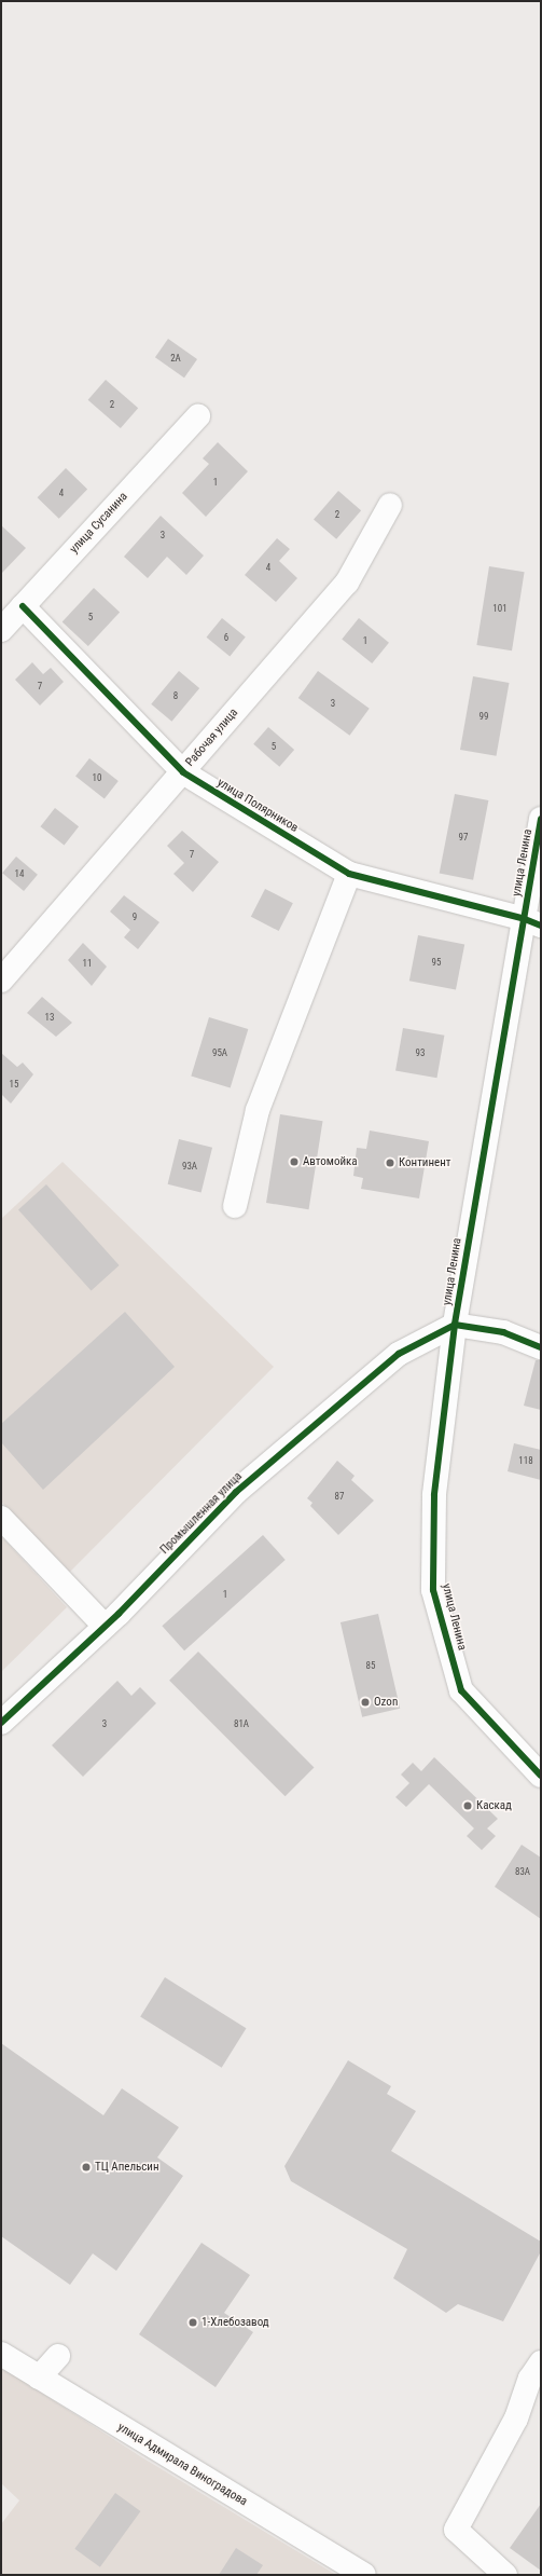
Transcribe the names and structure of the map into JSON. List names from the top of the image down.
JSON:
{
  "streets": {
    "street": [
      "улица Сусанина",
      "Рабочая улица",
      "улица Полярников",
      "улица Ленина",
      "Промышленная улица",
      "улица Адмирала Виноградова"
    ]
  },
  "crossings": [
    ["улица Сусанина", "улица Полярников"],
    ["Рабочая улица", "улица Полярников"],
    ["улица Полярников", "улица Ленина"],
    ["улица Ленина", "Промышленная улица"]
  ],
  "places": [
    "Автомойка",
    "Континент",
    "Ozon",
    "Каскад",
    "ТЦ Апельсин",
    "1-Хлебозавод"
  ],
  "house_numbers": [
    "2А",
    "2",
    "1",
    "4",
    "2",
    "3",
    "4",
    "101",
    "5",
    "6",
    "1",
    "7",
    "8",
    "3",
    "99",
    "5",
    "10",
    "97",
    "7",
    "14",
    "9",
    "95",
    "11",
    "13",
    "95А",
    "93",
    "15",
    "93А",
    "118",
    "87",
    "1",
    "85",
    "3",
    "81А",
    "83А"
  ]
}
